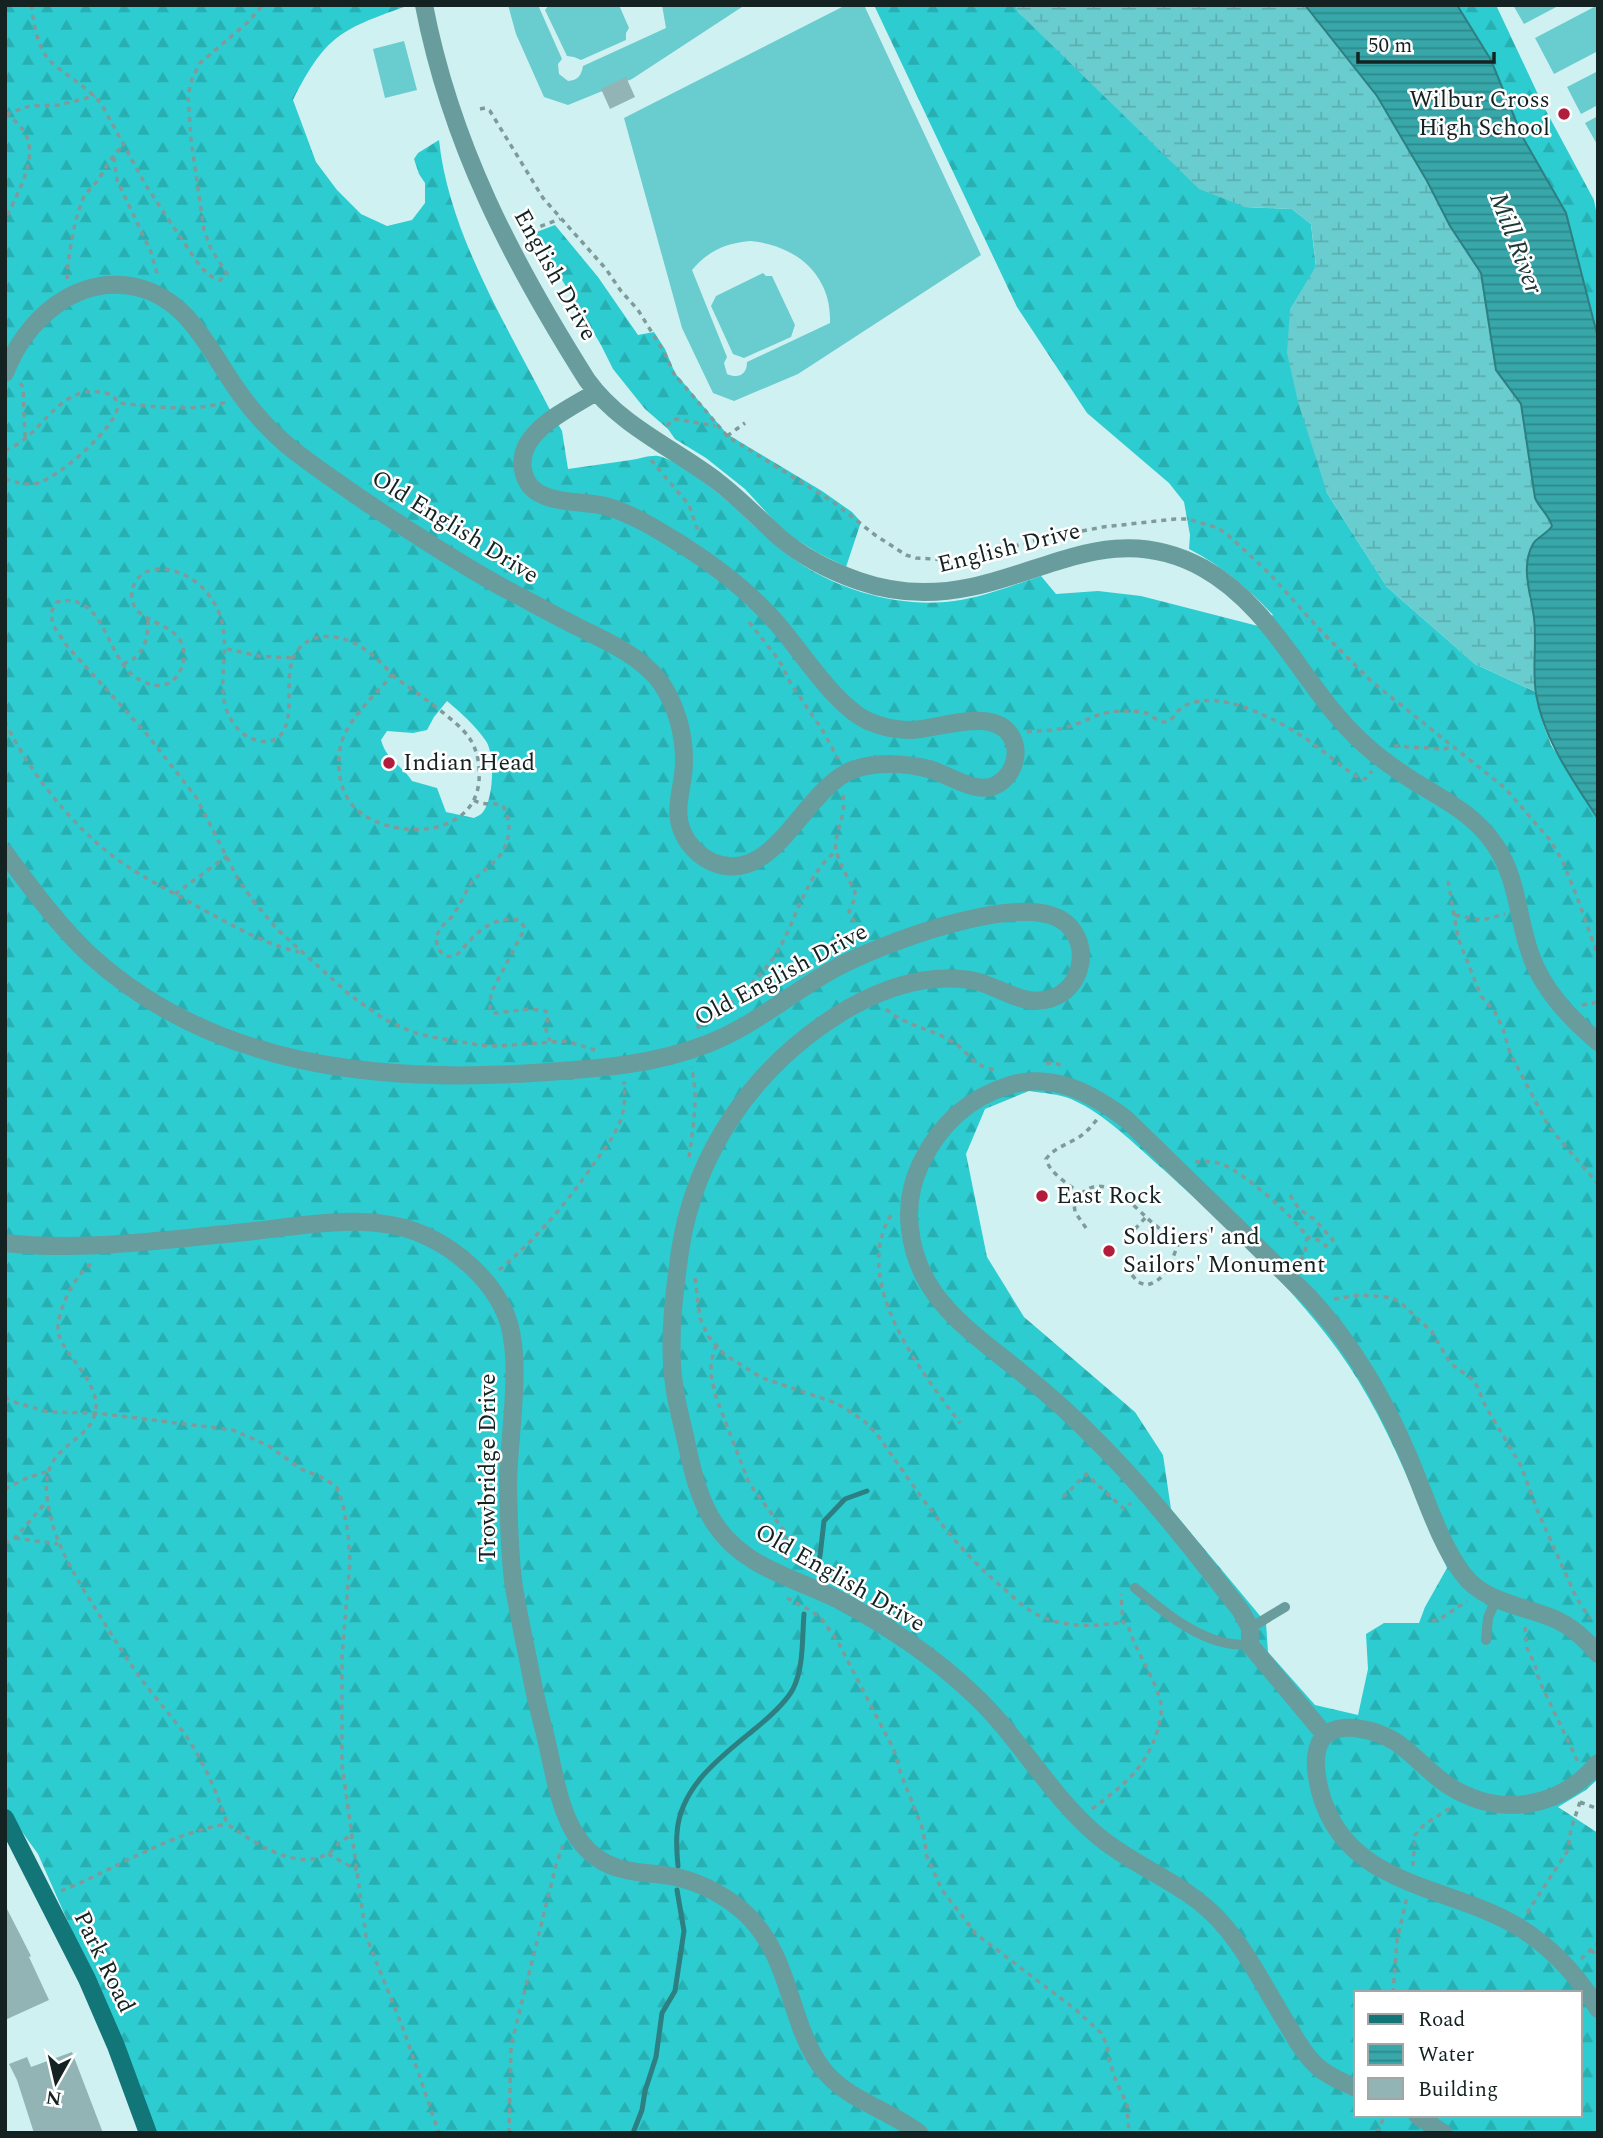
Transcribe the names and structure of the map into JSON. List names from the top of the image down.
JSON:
{
  "streets": {
    "main road": ["Park Road"],
    "street": ["English Drive", "Old English Drive", "Trowbridge Drive"]
  },
  "water": ["Mill River"],
  "places": [
    "Wilbur Cross High School",
    "Indian Head",
    "East Rock",
    "Soldiers' and Sailors' Monument"
  ],
  "legend": ["Road", "Water", "Building"],
  "scale_bar": "50 m",
  "north": "bottom"
}
